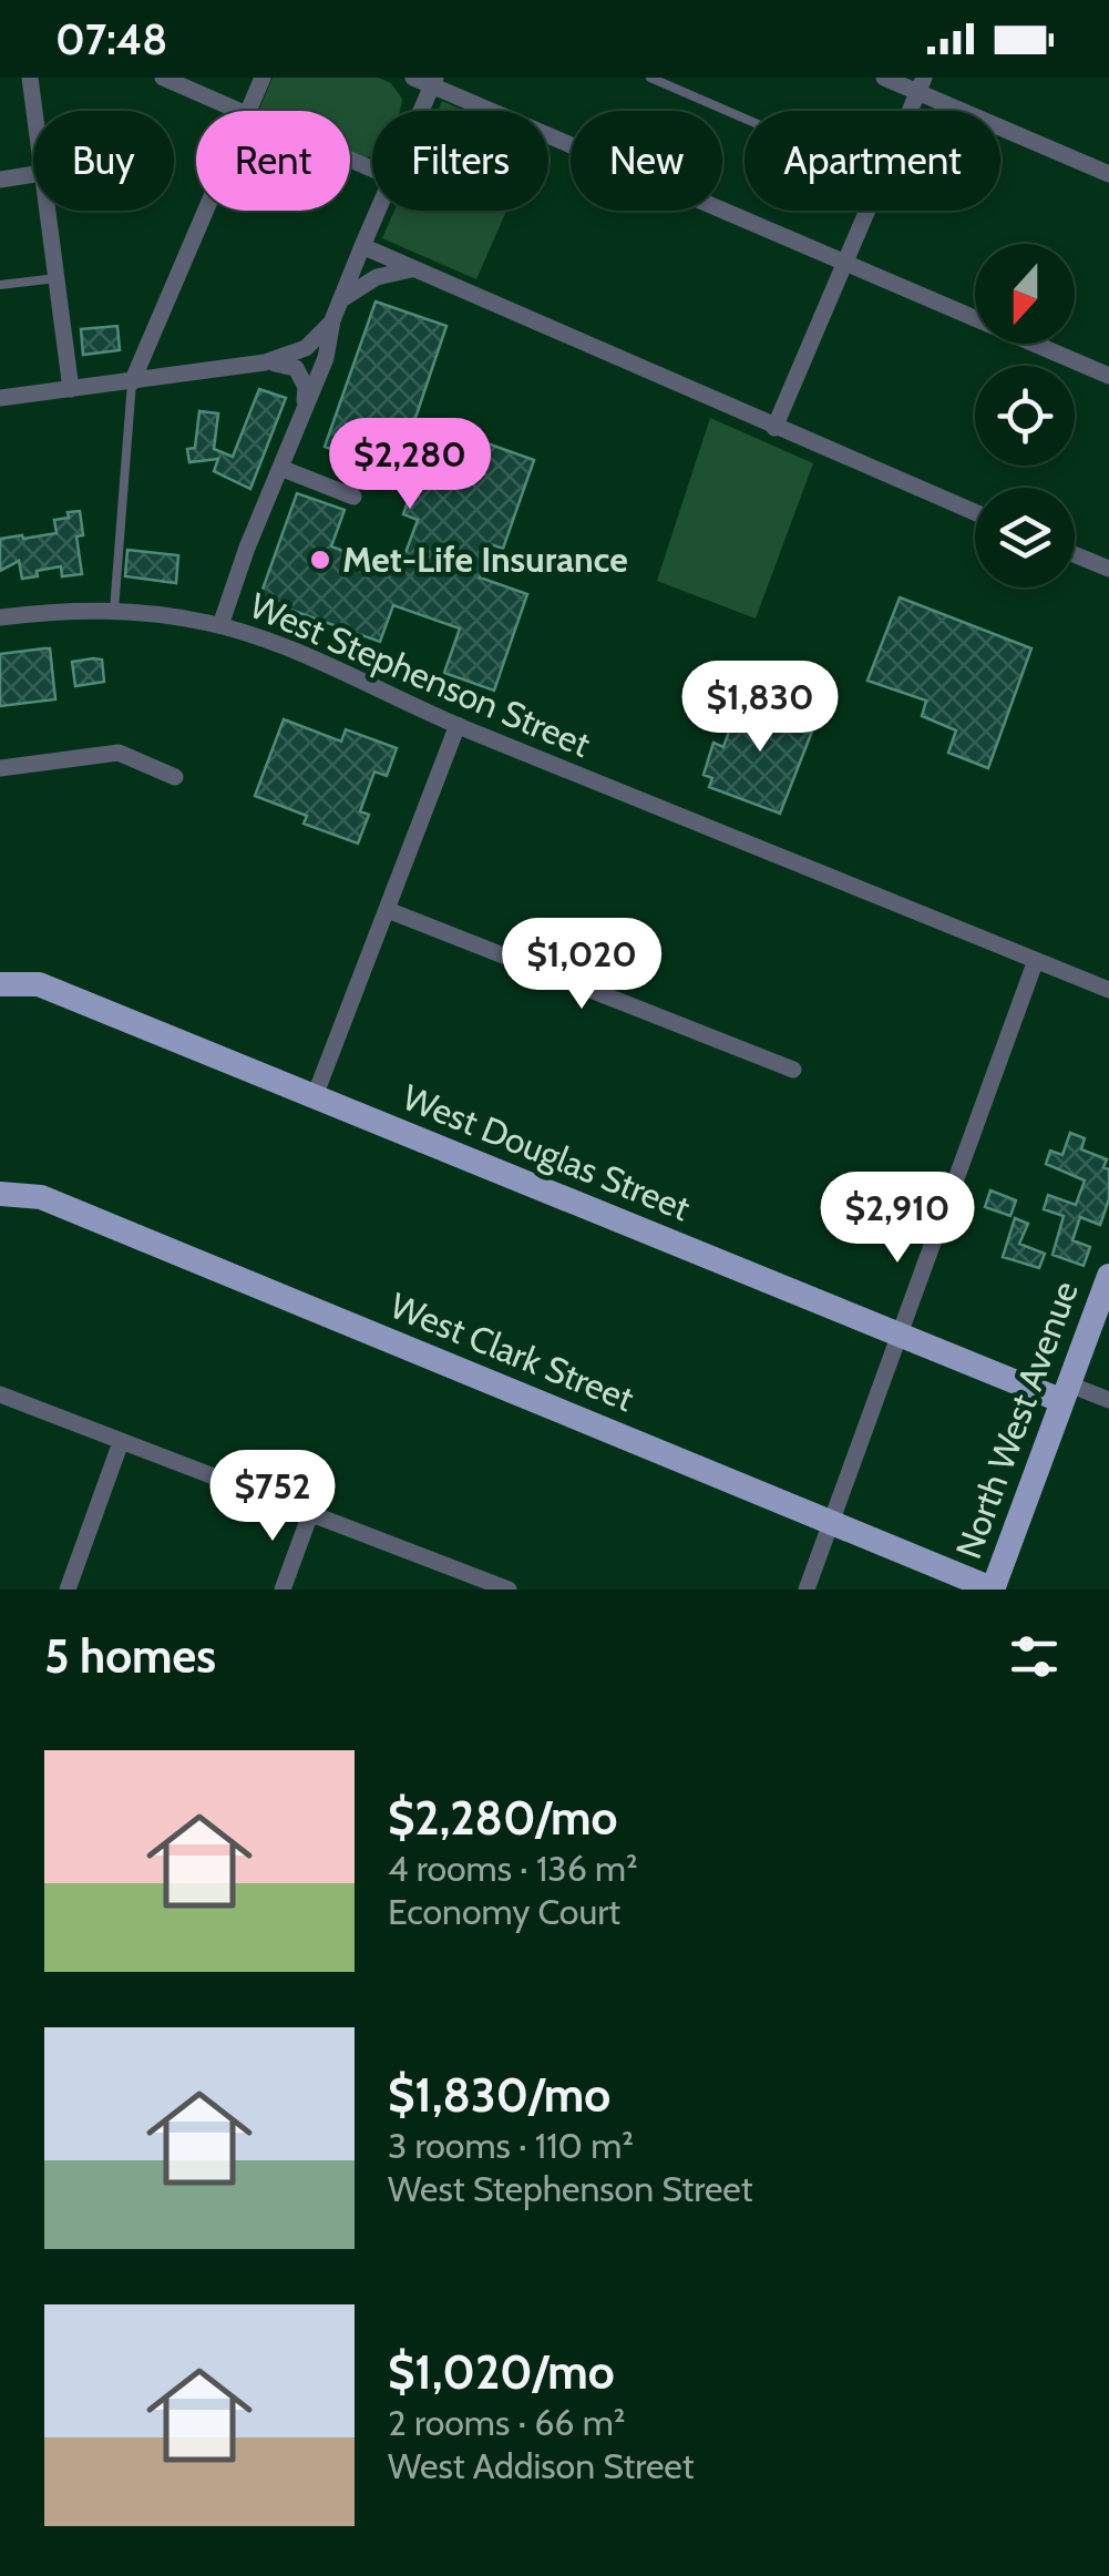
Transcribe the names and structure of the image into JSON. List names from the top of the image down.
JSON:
{
  "streets": {
    "main road": ["West Douglas Street", "West Clark Street", "North West Avenue"],
    "street": ["West Stephenson Street"]
  },
  "crossings": [
    ["West Douglas Street", "North West Avenue"],
    ["West Clark Street", "North West Avenue"]
  ],
  "places": ["Met-Life Insurance"],
  "north": "bottom",
  "page": {
    "status": "07:48",
    "chip": [
      "Buy",
      "Rent",
      "Filters",
      "New",
      "Apartment"
    ],
    "price": [
      "$2,280",
      "$1,830",
      "$1,020",
      "$2,910",
      "$752"
    ],
    "heading": "5 homes",
    "list": [
      {
        "name": "$2,280/mo",
        "note": "4 rooms · 136 m² · Economy Court"
      },
      {
        "name": "$1,830/mo",
        "note": "3 rooms · 110 m² · West Stephenson Street"
      },
      {
        "name": "$1,020/mo",
        "note": "2 rooms · 66 m² · West Addison Street"
      }
    ]
  }
}
